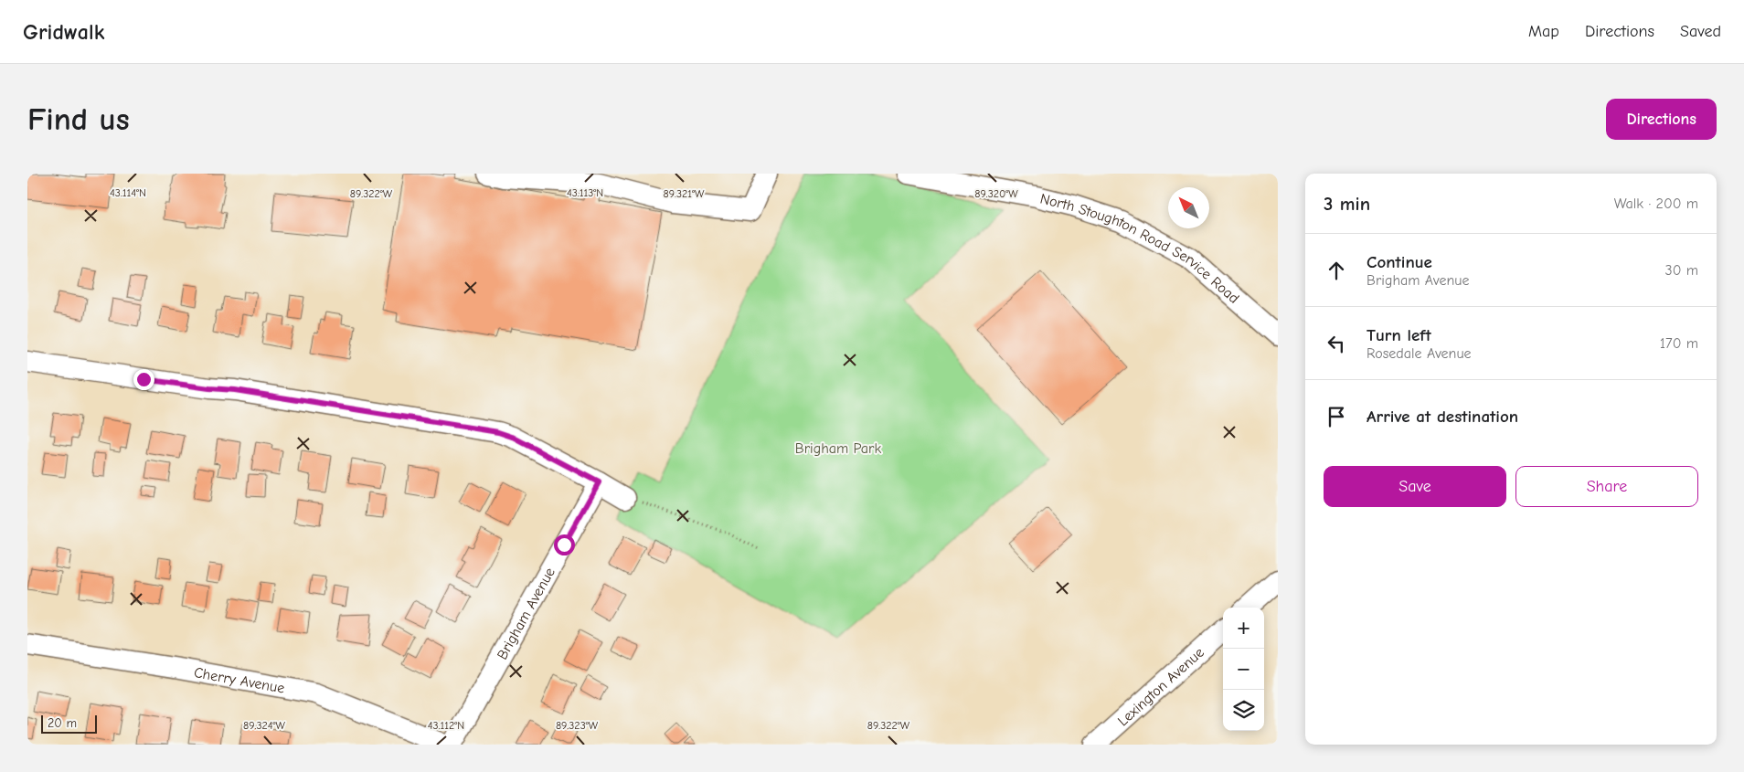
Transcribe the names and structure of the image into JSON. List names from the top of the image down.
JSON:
{
  "streets": {
    "street": [
      "North Stoughton Road Service Road",
      "Brigham Avenue",
      "Cherry Avenue",
      "Lexington Avenue"
    ]
  },
  "parks": ["Brigham Park"],
  "scale_bar": "20 m",
  "north": "top left",
  "page": {
    "header": "Gridwalk",
    "nav": ["Map", "Directions", "Saved"],
    "buttons": [
      "Directions",
      ["Save", "Share"]
    ],
    "title": "Find us",
    "heading": ["3 min", "Walk · 200 m"],
    "list": [
      ["Continue", "Brigham Avenue", "30 m"],
      ["Turn left", "Rosedale Avenue", "170 m"],
      "Arrive at destination"
    ],
    "map_buttons": ["+", "−"],
    "scale": "20 m"
  },
  "coordinates": [
    "43.114°N",
    "43.113°N",
    "89.320°W",
    "89.322°W",
    "89.321°W",
    "89.324°W",
    "89.323°W",
    "43.112°N"
  ]
}
